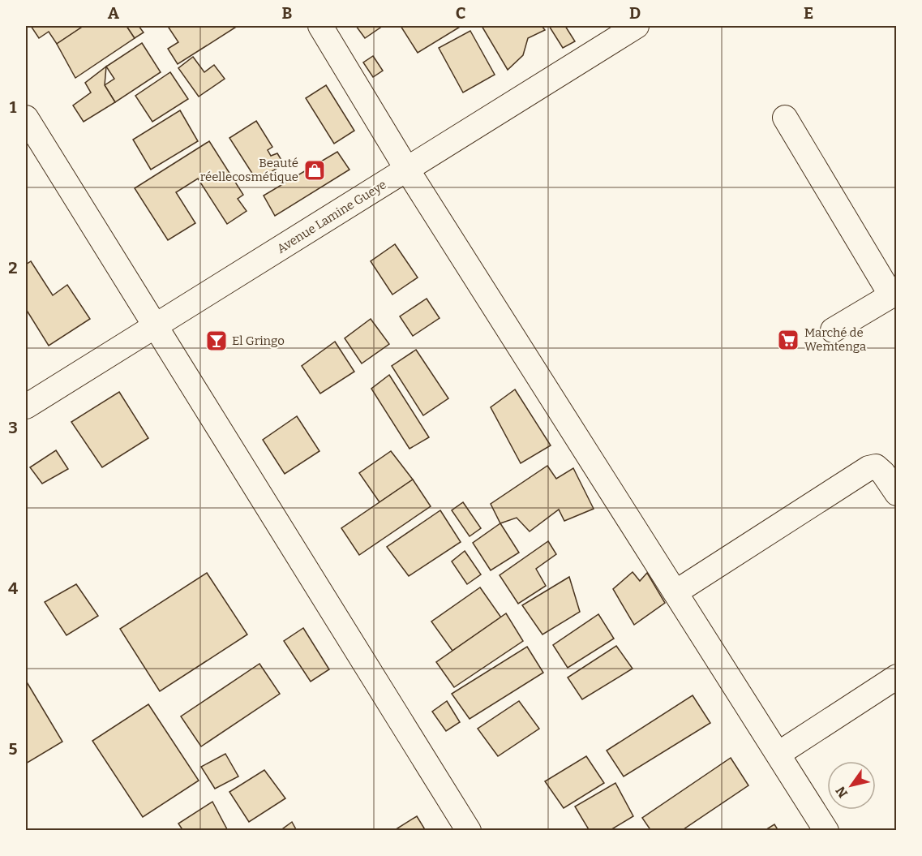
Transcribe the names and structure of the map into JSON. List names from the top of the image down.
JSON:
{
  "streets": {
    "street": ["Avenue Lamine Gueye"]
  },
  "places": {
    "shop": ["Beauté réellecosmétique"],
    "supermarket": ["Marché de Wemtenga"],
    "bar": ["El Gringo"]
  },
  "north": "bottom left",
  "grid": {
    "columns": [
      "A",
      "B",
      "C",
      "D",
      "E"
    ],
    "rows": [
      "1",
      "2",
      "3",
      "4",
      "5"
    ]
  }
}
